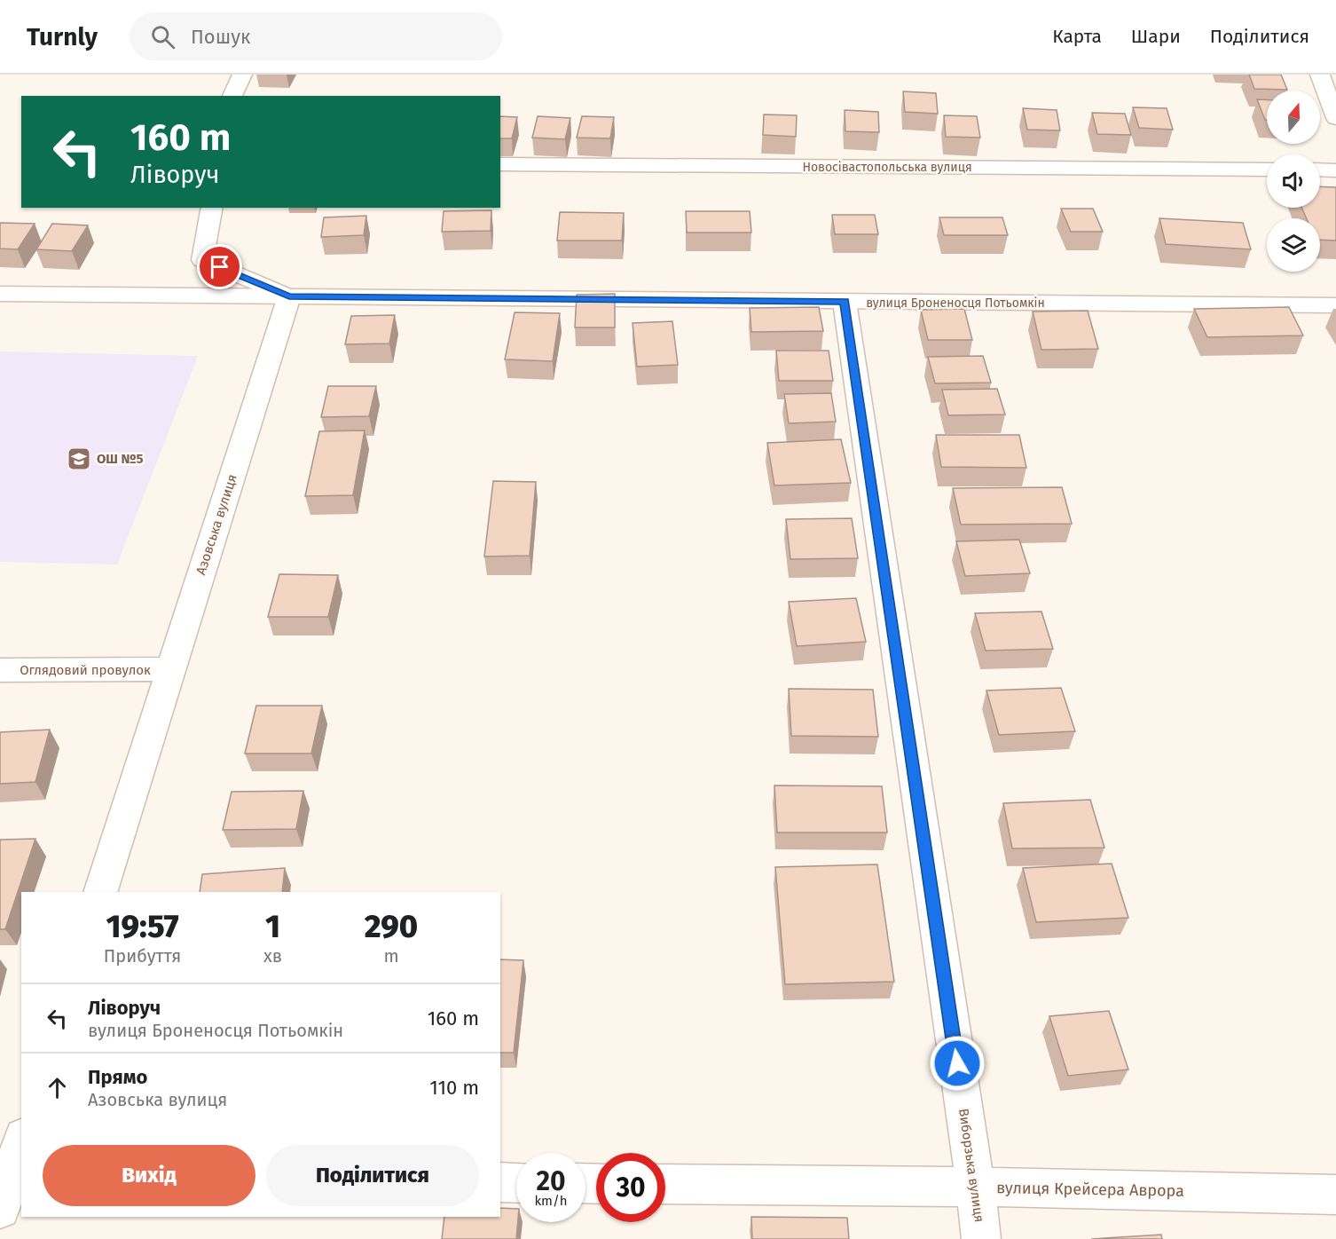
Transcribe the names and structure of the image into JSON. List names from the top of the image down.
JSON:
{
  "streets": {
    "street": [
      "Новосівастопольська вулиця",
      "вулиця Броненосця Потьомкін",
      "Азовська вулиця",
      "Оглядовий провулок",
      "Виборзька вулиця",
      "вулиця Крейсера Аврора"
    ]
  },
  "crossings": [
    ["вулиця Броненосця Потьомкін", "Азовська вулиця"],
    ["вулиця Броненосця Потьомкін", "Виборзька вулиця"],
    ["Азовська вулиця", "Оглядовий провулок"],
    ["Виборзька вулиця", "вулиця Крейсера Аврора"]
  ],
  "places": {
    "school or university": ["ОШ №5"]
  },
  "north": "top",
  "page": {
    "header": "Turnly",
    "search": "Пошук",
    "nav": ["Карта", "Шари", "Поділитися"],
    "turn": ["160 m", "Ліворуч"],
    "eta": [
      "19:57",
      "Прибуття",
      "1",
      "хв",
      "290",
      "m"
    ],
    "list": [
      {
        "name": "Ліворуч",
        "note": "вулиця Броненосця Потьомкін",
        "value": "160 m"
      },
      {
        "name": "Прямо",
        "note": "Азовська вулиця",
        "value": "110 m"
      }
    ],
    "buttons": ["Вихід", "Поділитися"],
    "speed": "20 km/h",
    "limit": "30"
  }
}
